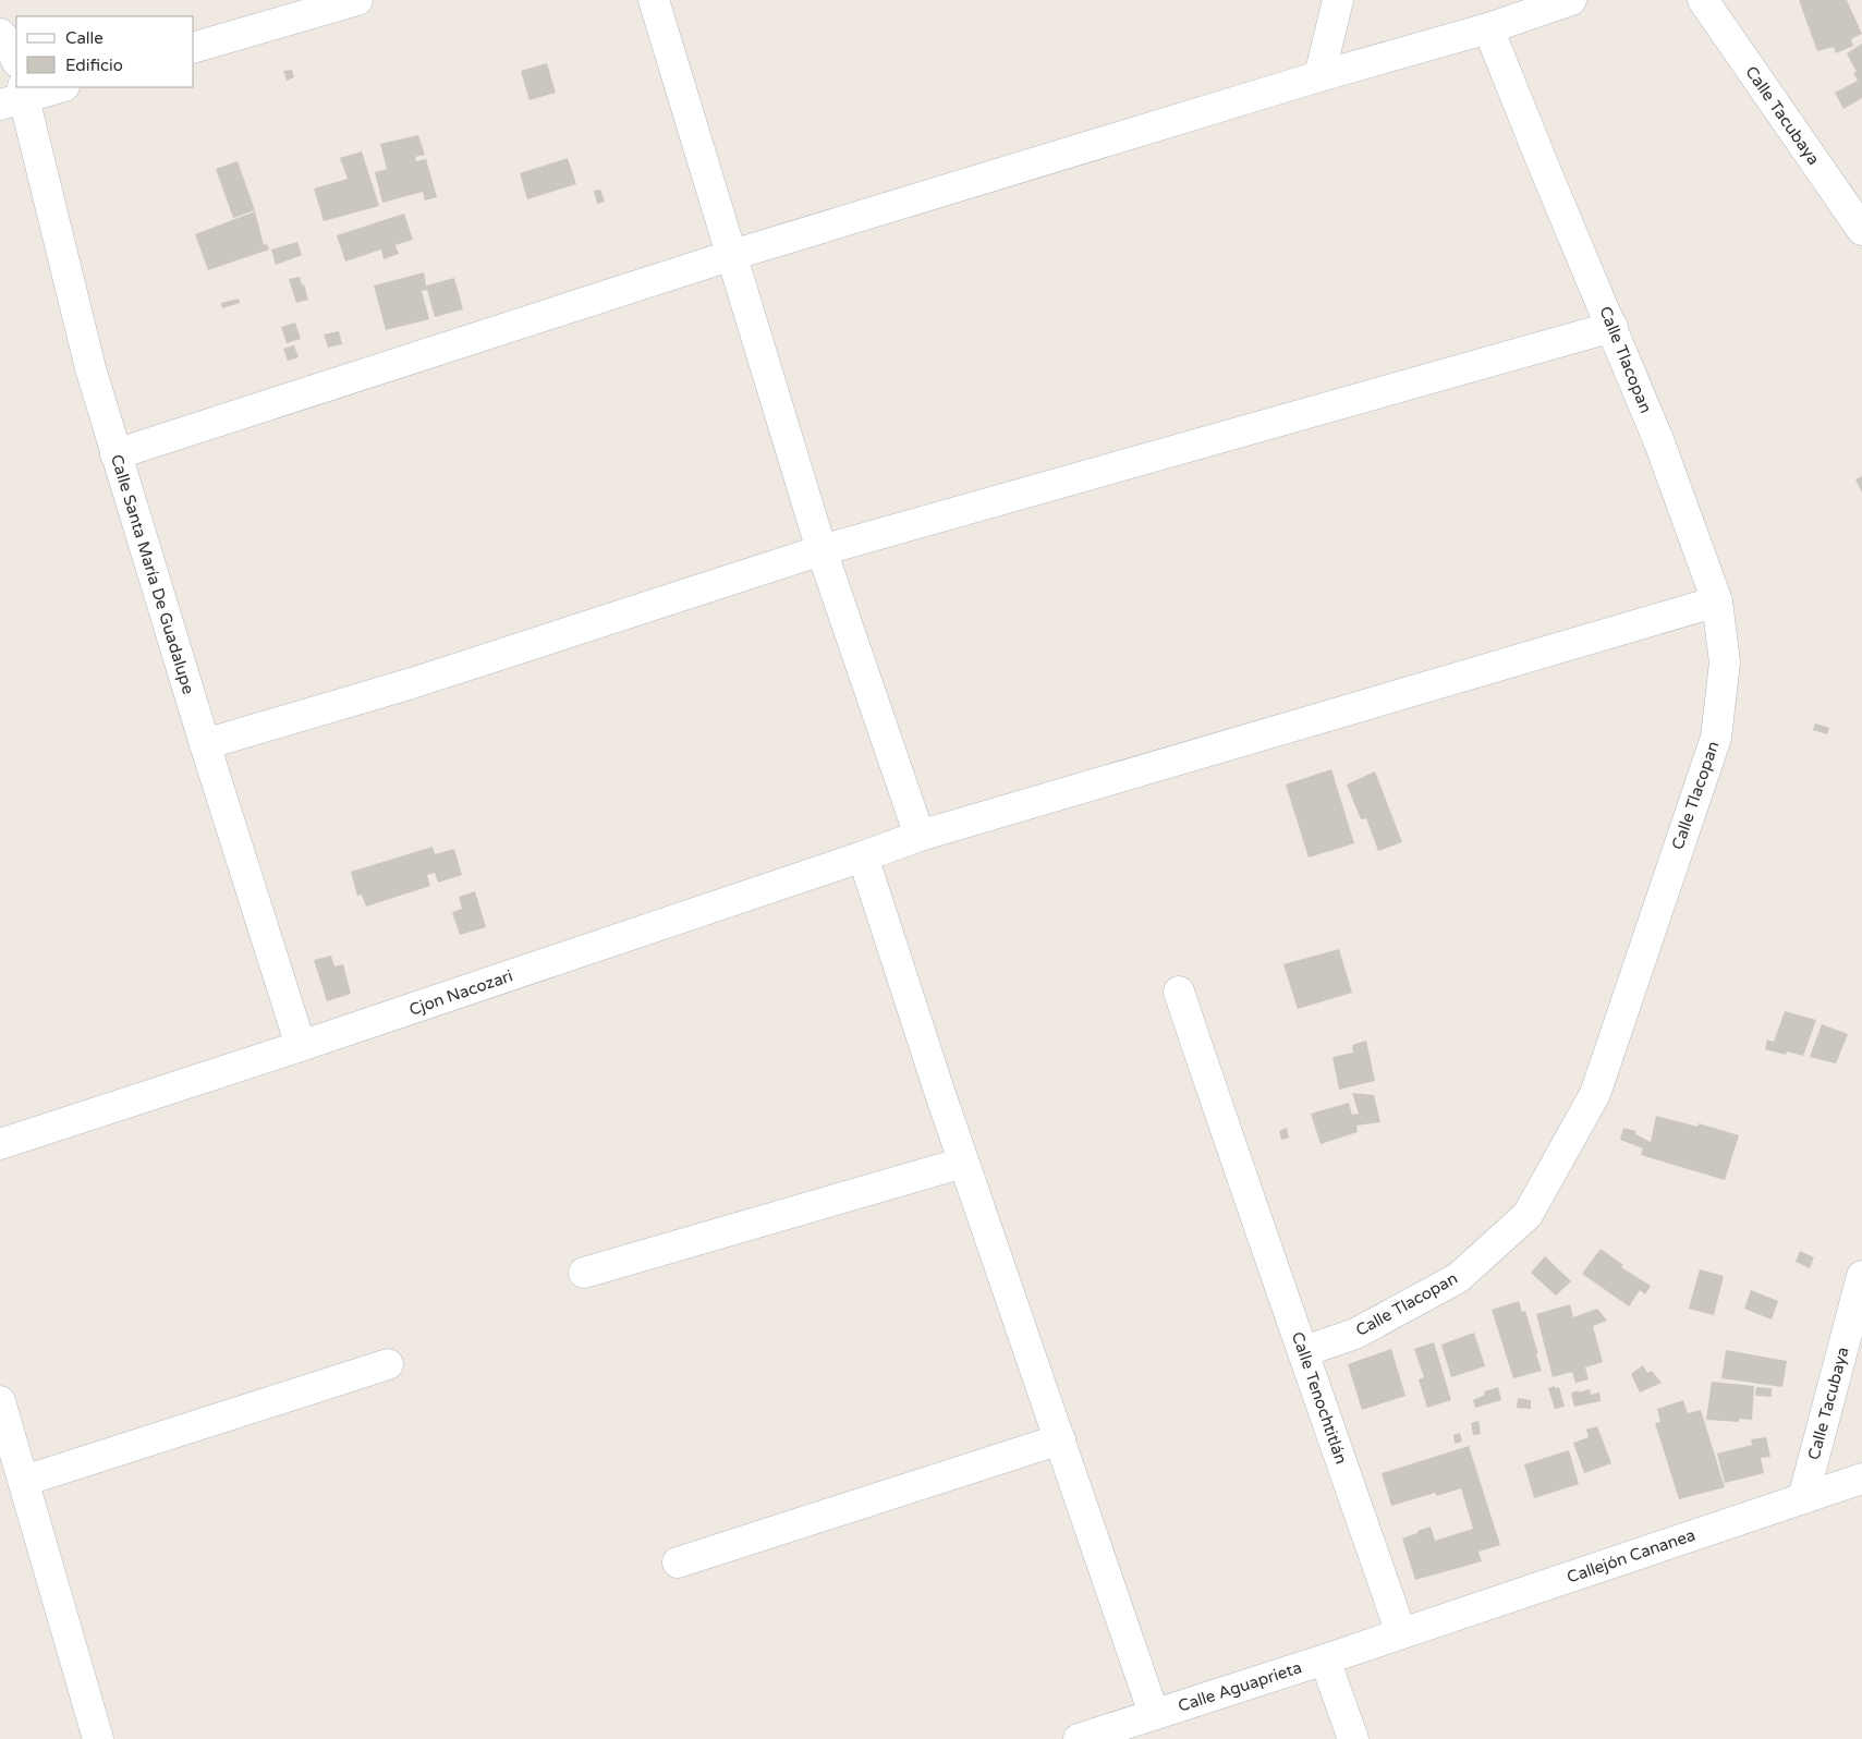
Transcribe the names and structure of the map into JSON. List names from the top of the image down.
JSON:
{
  "streets": {
    "street": [
      "Calle Tacubaya",
      "Calle Tlacopan",
      "Calle Santa María De Guadalupe",
      "Cjon Nacozari",
      "Calle Tenochtitlán",
      "Callejón Cananea",
      "Calle Aguaprieta"
    ]
  },
  "crossings": [
    ["Calle Tacubaya", "Callejón Cananea"],
    ["Calle Tlacopan", "Cjon Nacozari"],
    ["Calle Tlacopan", "Calle Tenochtitlán"],
    ["Calle Santa María De Guadalupe", "Cjon Nacozari"],
    ["Calle Tenochtitlán", "Callejón Cananea"],
    ["Calle Tenochtitlán", "Calle Aguaprieta"],
    ["Callejón Cananea", "Calle Aguaprieta"]
  ],
  "legend": ["Calle", "Edificio"]
}
